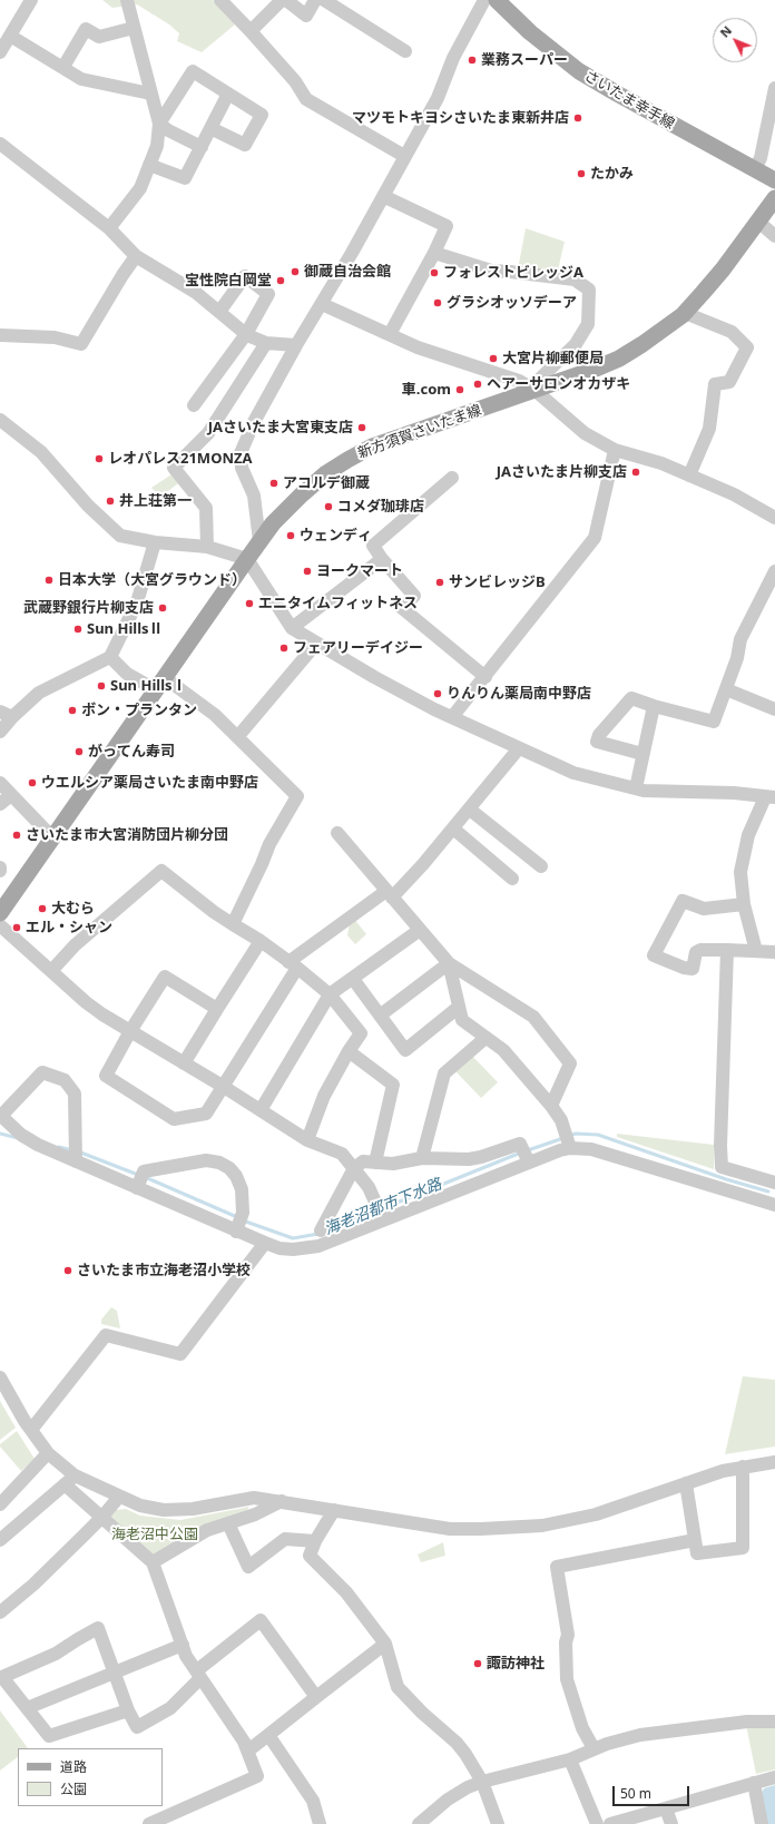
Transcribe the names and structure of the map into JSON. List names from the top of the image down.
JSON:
{
  "streets": {
    "main road": ["さいたま幸手線", "新方須賀さいたま線"]
  },
  "water": ["海老沼都市下水路"],
  "parks": ["海老沼中公園"],
  "places": [
    "業務スーパー",
    "マツモトキヨシさいたま東新井店",
    "たかみ",
    "御蔵自治会館",
    "フォレストビレッジA",
    "宝性院白岡堂",
    "グラシオッソデーア",
    "大宮片柳郵便局",
    "ヘアーサロンオカザキ",
    "車.com",
    "JAさいたま大宮東支店",
    "レオパレス21MONZA",
    "JAさいたま片柳支店",
    "アコルデ御蔵",
    "井上荘第一",
    "コメダ珈琲店",
    "ウェンディ",
    "ヨークマート",
    "日本大学（大宮グラウンド）",
    "サンビレッジB",
    "エニタイムフィットネス",
    "武蔵野銀行片柳支店",
    "Sun HillsⅡ",
    "フェアリーデイジー",
    "Sun HillsⅠ",
    "りんりん薬局南中野店",
    "ボン・プランタン",
    "がってん寿司",
    "ウエルシア薬局さいたま南中野店",
    "さいたま市大宮消防団片柳分団",
    "大むら",
    "エル・シャン",
    "さいたま市立海老沼小学校",
    "諏訪神社"
  ],
  "legend": ["道路", "公園"],
  "scale_bar": "50 m",
  "north": "top left"
}
